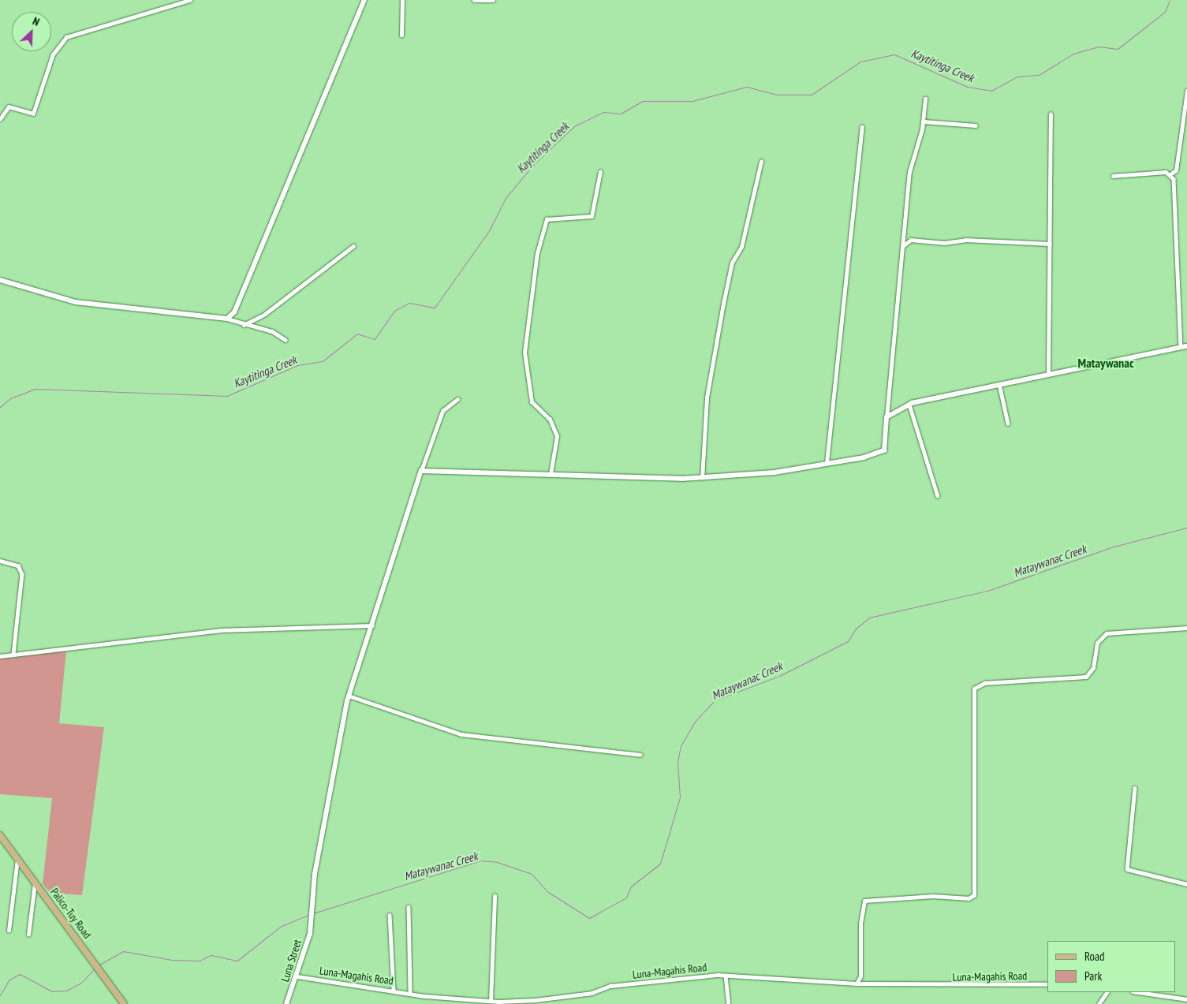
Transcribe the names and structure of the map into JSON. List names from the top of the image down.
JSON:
{
  "streets": {
    "main road": ["Palico-Tuy Road"],
    "street": ["Luna Street", "Luna-Magahis Road"]
  },
  "crossings": [
    ["Luna Street", "Luna-Magahis Road"]
  ],
  "districts": ["Mataywanac"],
  "water": ["Kaytitinga Creek", "Mataywanac Creek"],
  "legend": ["Road", "Park"],
  "north": "top right"
}
